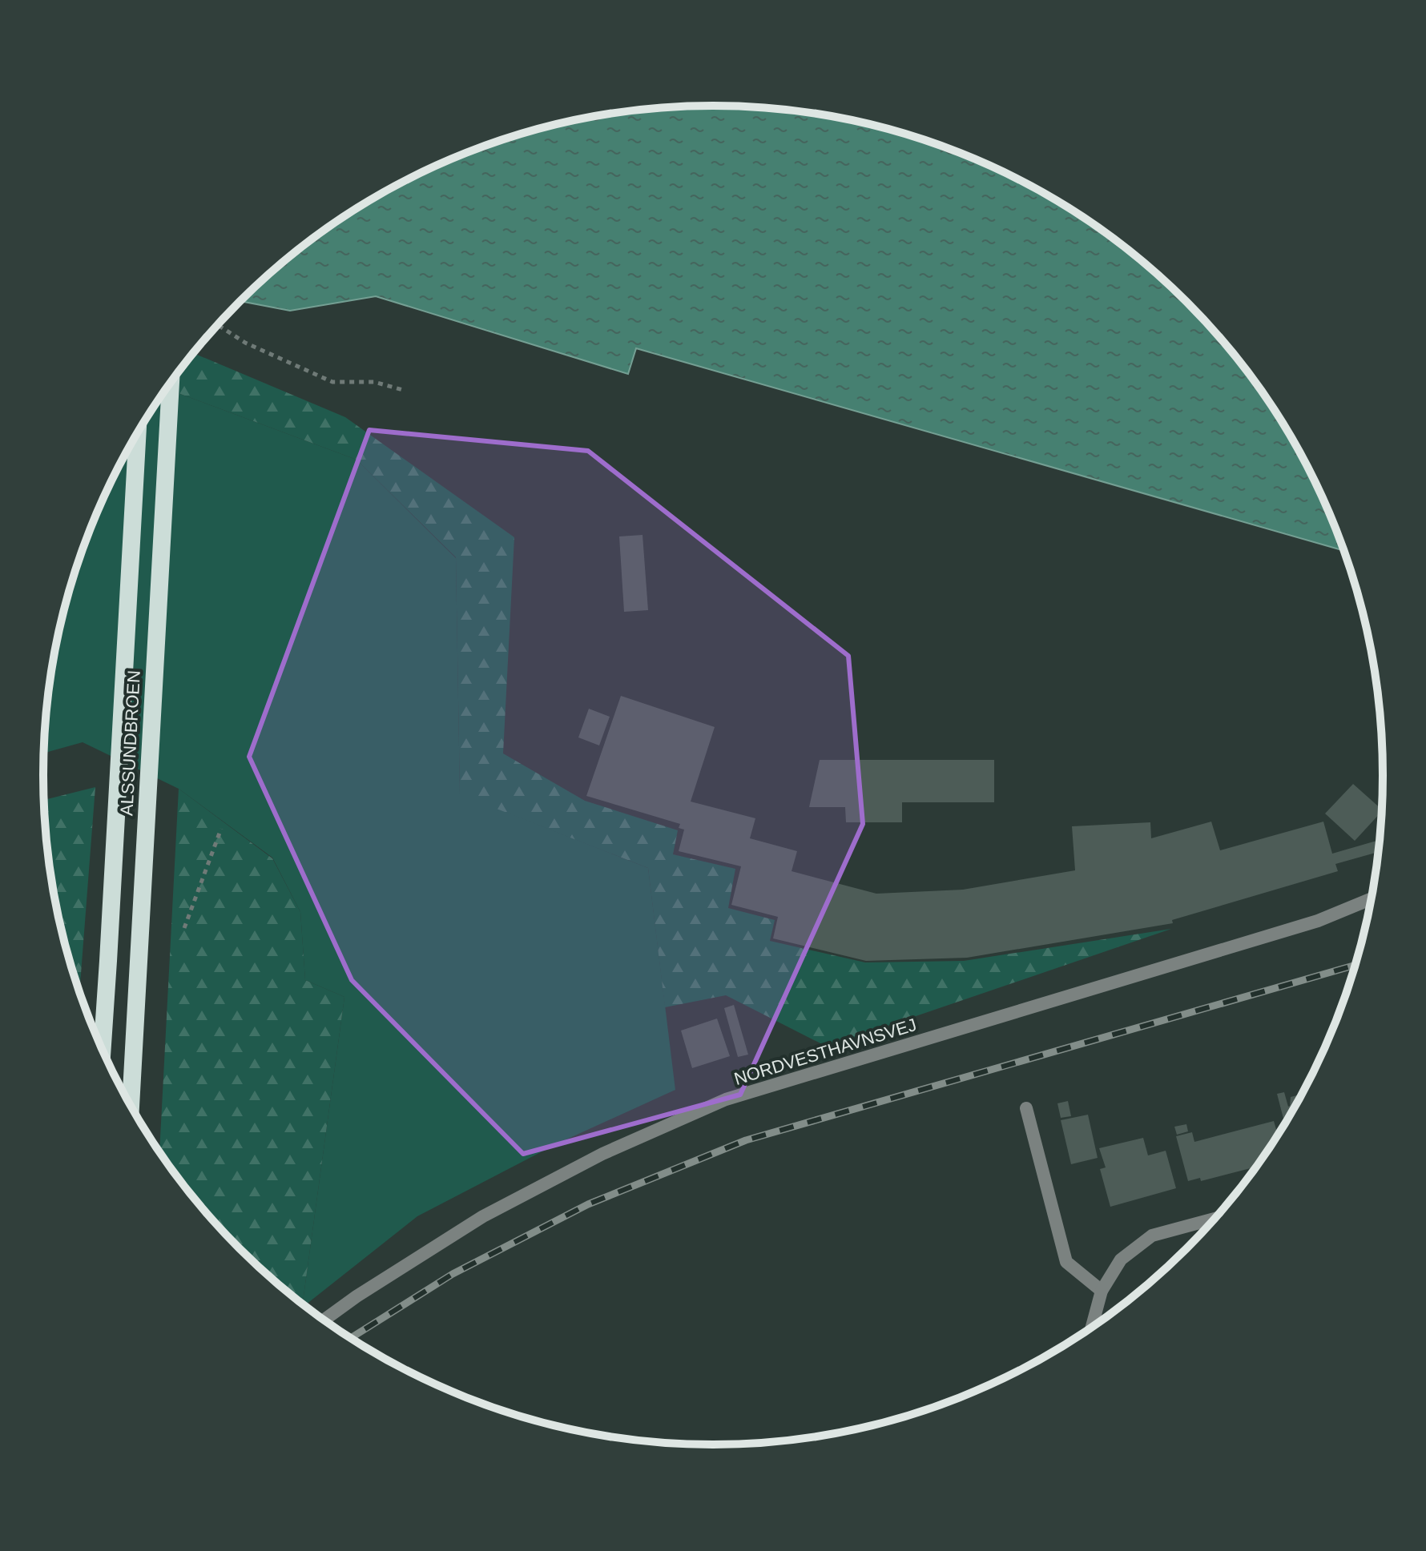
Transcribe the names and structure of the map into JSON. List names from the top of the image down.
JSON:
{
  "streets": {
    "highway": ["ALSSUNDBROEN"],
    "street": ["NORDVESTHAVNSVEJ"]
  }
}
